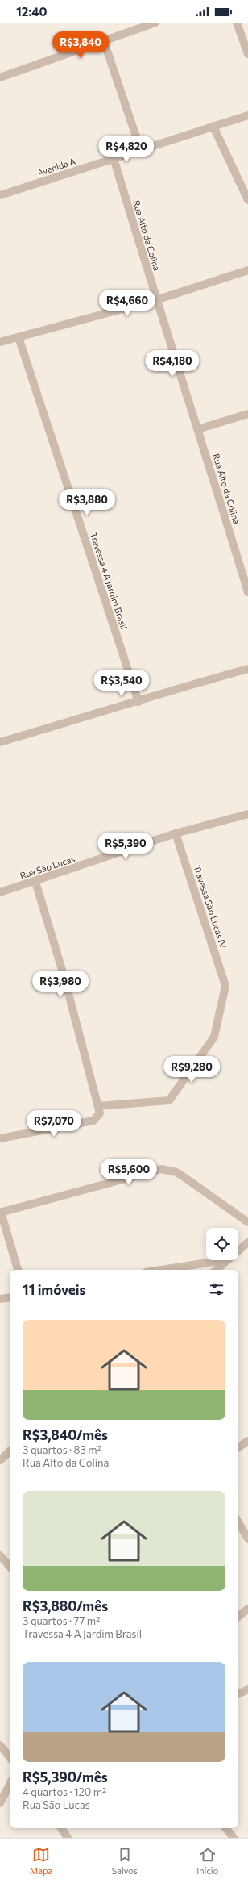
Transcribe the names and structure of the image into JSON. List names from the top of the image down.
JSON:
{
  "streets": {
    "street": [
      "Avenida A",
      "Rua Alto da Colina",
      "Travessa 4 A Jardim Brasil",
      "Rua São Lucas",
      "Travessa São Lucas IV"
    ]
  },
  "crossings": [
    ["Avenida A", "Rua Alto da Colina"],
    ["Rua São Lucas", "Travessa São Lucas IV"]
  ],
  "page": {
    "status": "12:40",
    "price": [
      "R$3,840",
      "R$4,820",
      "R$4,660",
      "R$4,180",
      "R$3,880",
      "R$3,540",
      "R$5,390",
      "R$3,980",
      "R$9,280",
      "R$7,070",
      "R$5,600"
    ],
    "heading": "11 imóveis",
    "list": [
      {
        "name": "R$3,840/mês",
        "note": "3 quartos · 83 m² · Rua Alto da Colina"
      },
      {
        "name": "R$3,880/mês",
        "note": "3 quartos · 77 m² · Travessa 4 A Jardim Brasil"
      },
      {
        "name": "R$5,390/mês",
        "note": "4 quartos · 120 m² · Rua São Lucas"
      }
    ],
    "tabs": ["Mapa", "Salvos", "Início"]
  }
}
